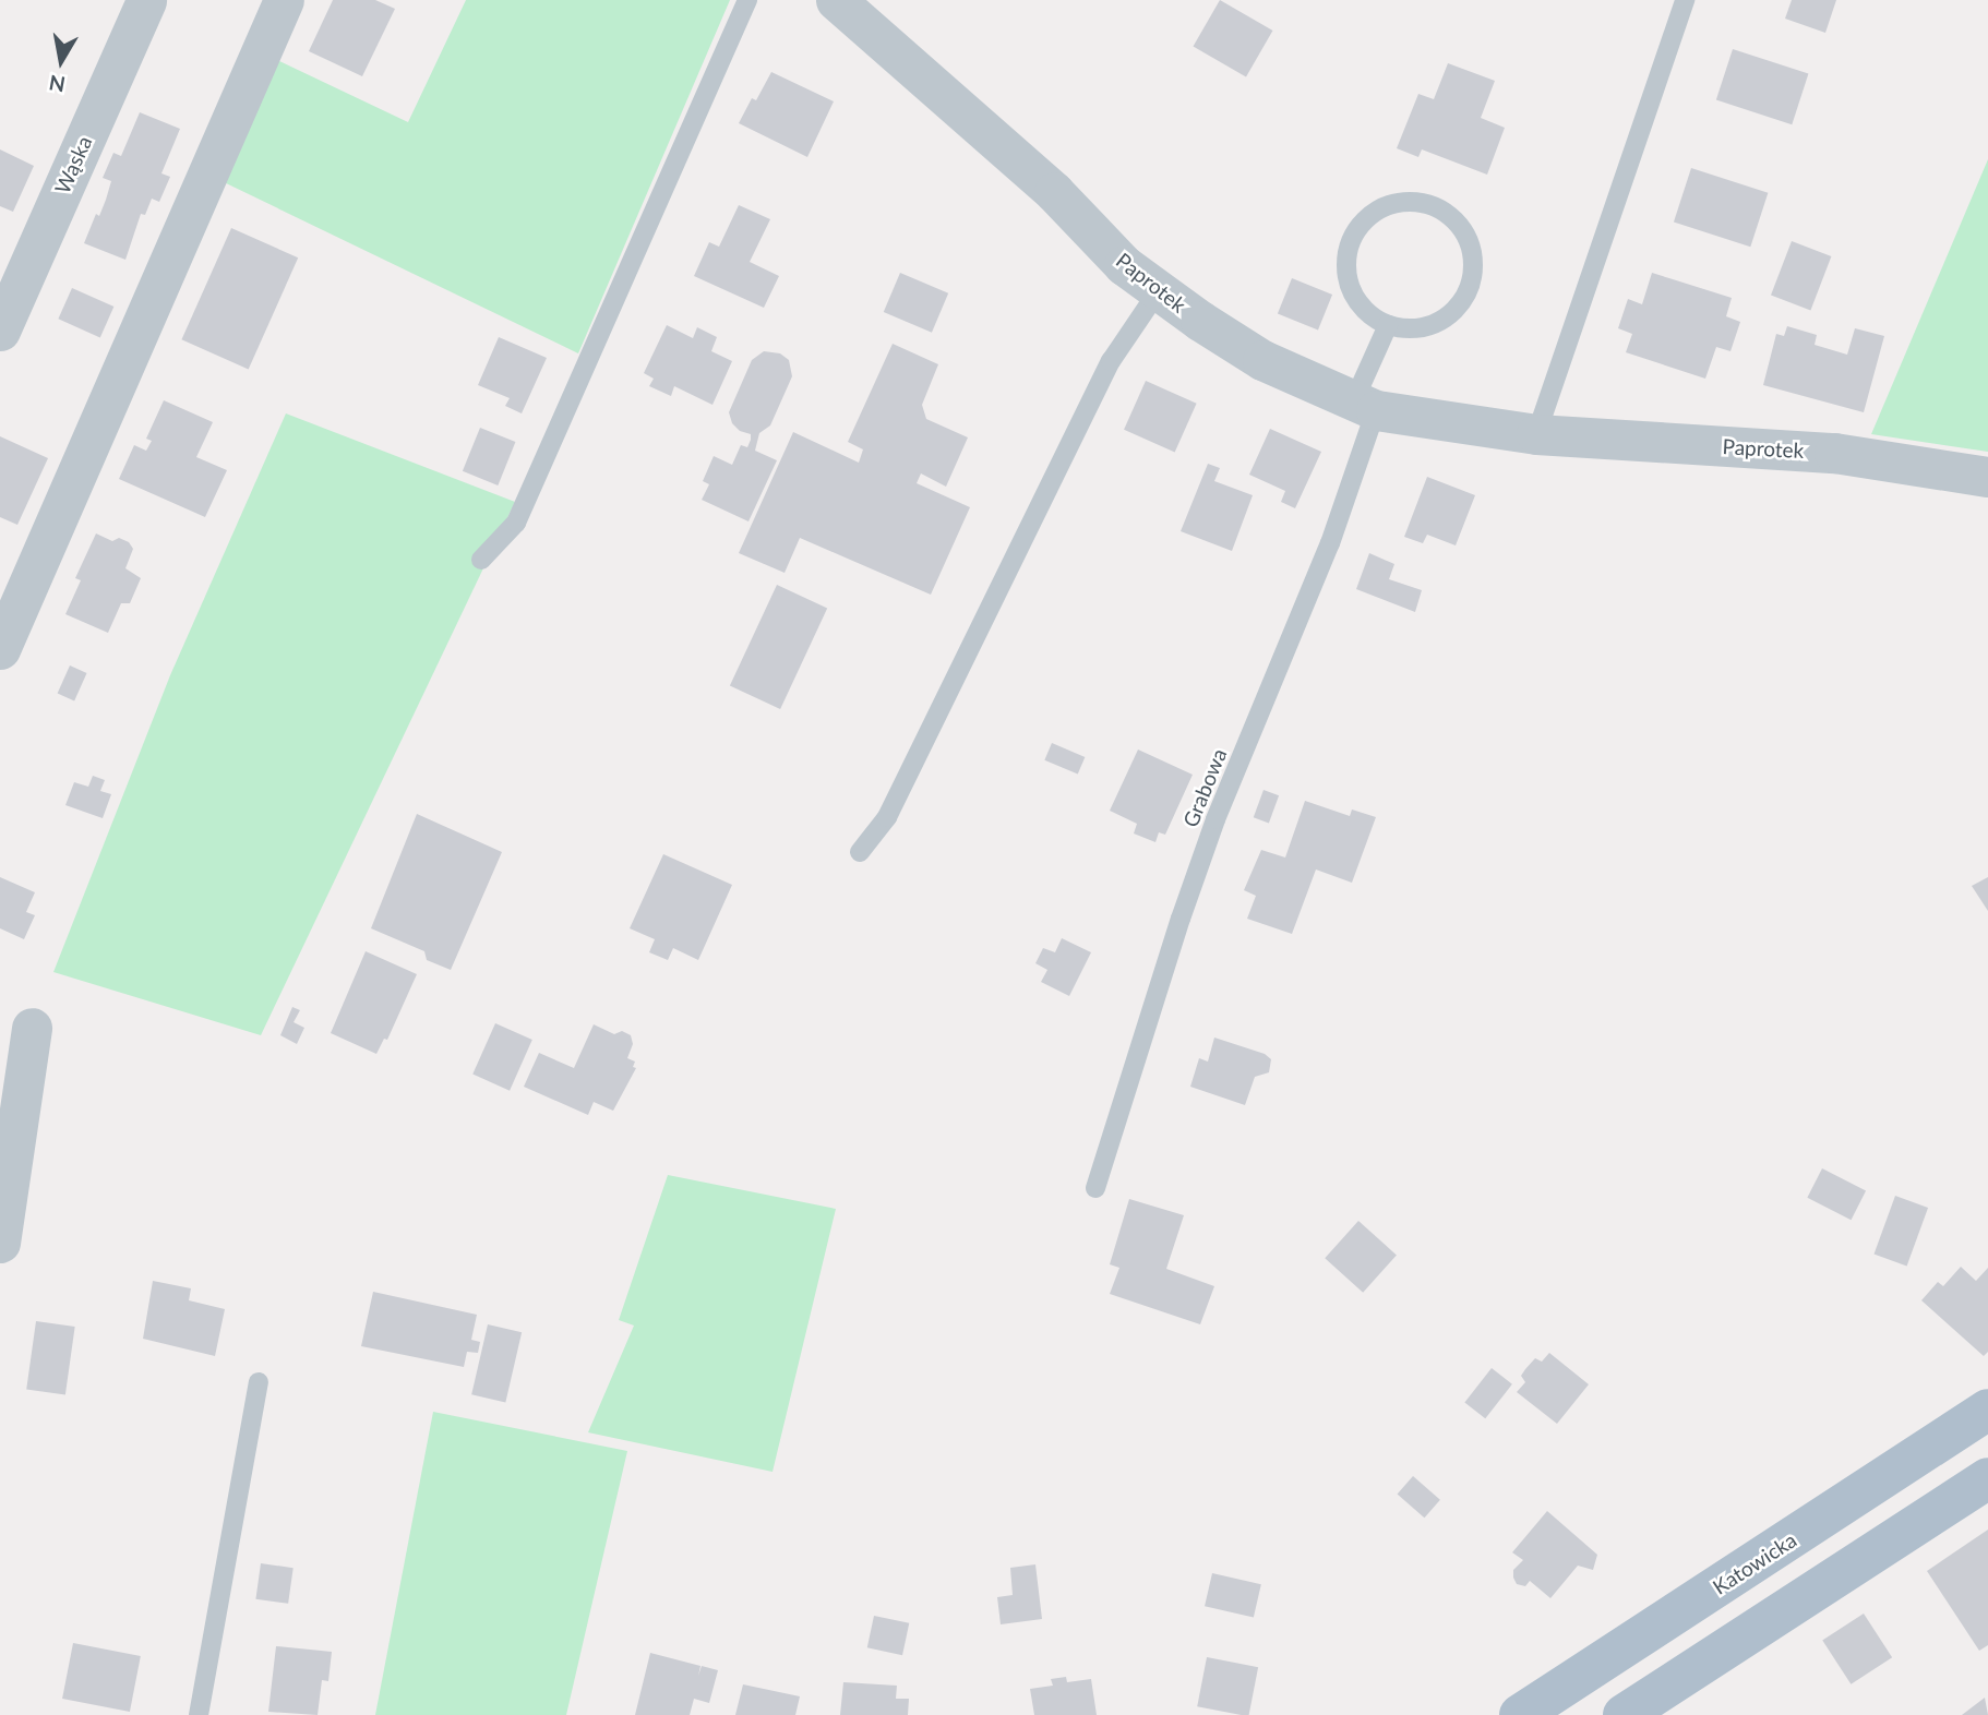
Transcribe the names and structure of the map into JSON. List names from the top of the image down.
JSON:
{
  "streets": {
    "main road": ["Katowicka"],
    "street": ["Wąska", "Paprotek"],
    "lane": ["Grabowa"]
  },
  "crossings": [
    ["Paprotek", "Grabowa"]
  ],
  "north": "bottom"
}
